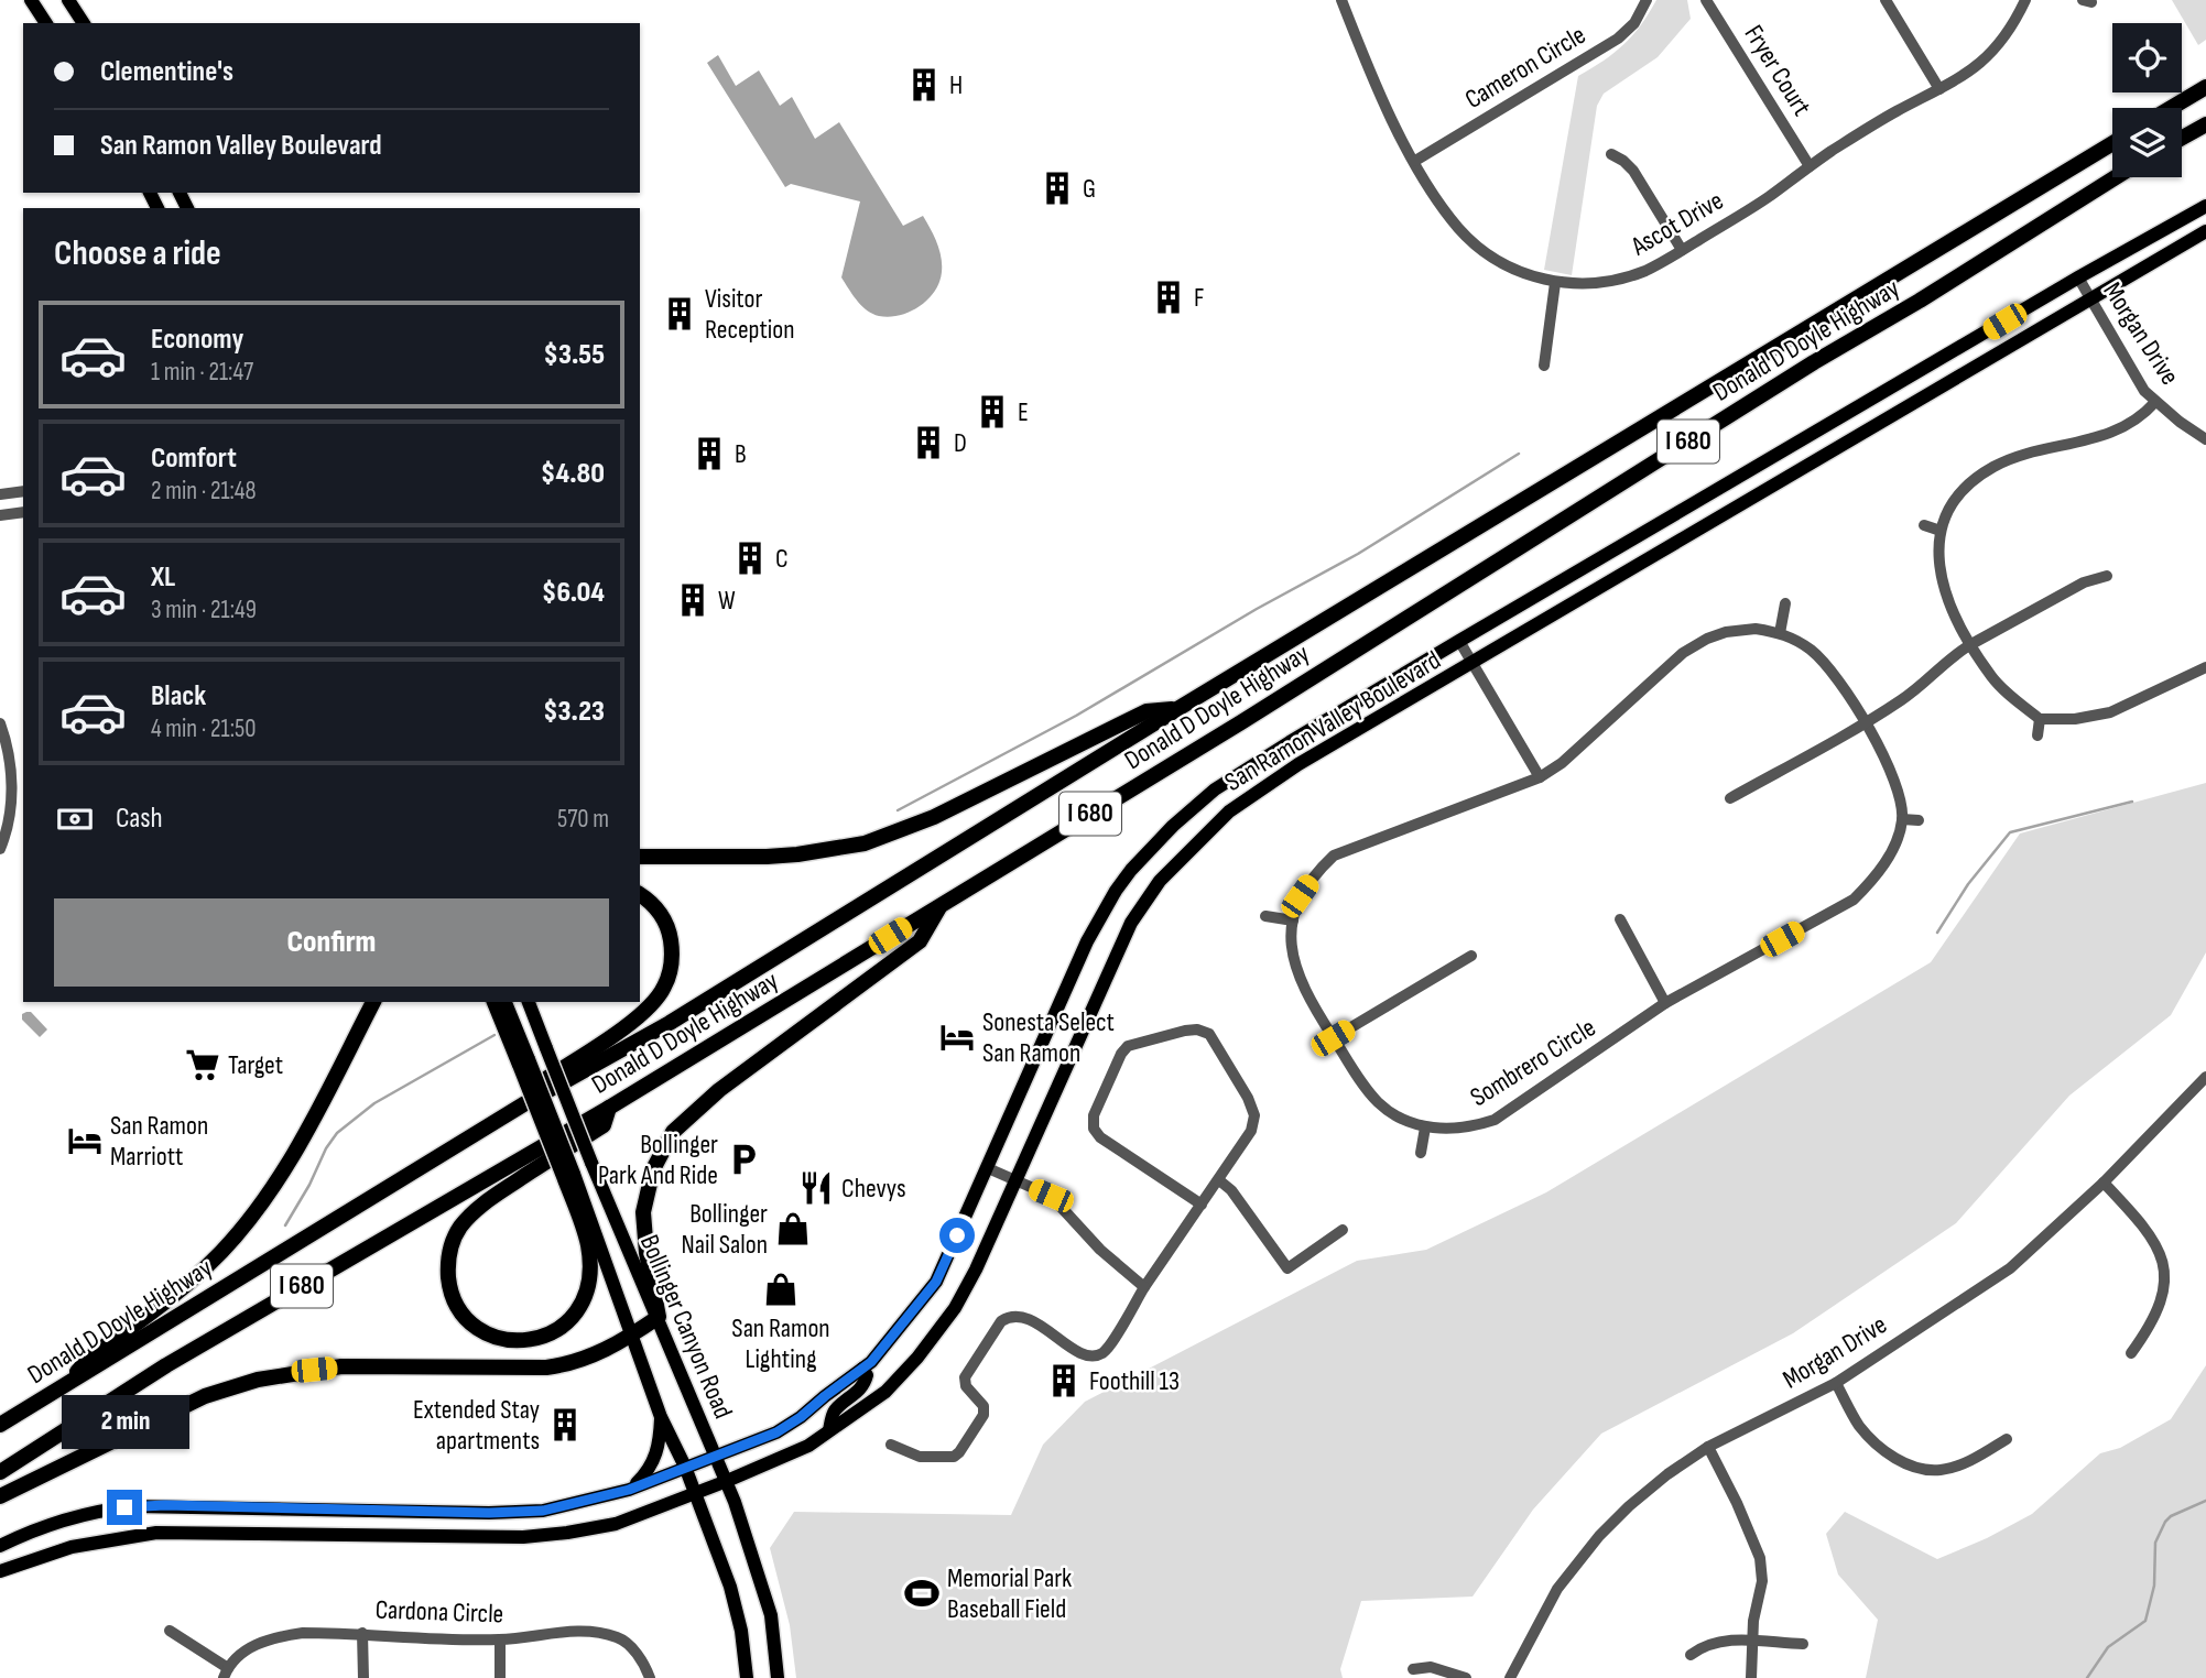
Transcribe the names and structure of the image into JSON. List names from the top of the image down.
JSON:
{
  "streets": {
    "highway": ["Donald D Doyle Highway", "I 680"],
    "main road": ["San Ramon Valley Boulevard", "Bollinger Canyon Road"],
    "street": [
      "Cameron Circle",
      "Fryer Court",
      "Ascot Drive",
      "Morgan Drive",
      "Sombrero Circle",
      "Cardona Circle"
    ]
  },
  "crossings": [
    ["Cameron Circle", "Ascot Drive"],
    ["Fryer Court", "Ascot Drive"],
    ["Morgan Drive", "San Ramon Valley Boulevard"],
    ["San Ramon Valley Boulevard", "Bollinger Canyon Road"]
  ],
  "places": {
    "building": [
      "H",
      "G",
      "F",
      "Visitor Reception",
      "E",
      "D",
      "B",
      "C",
      "W",
      "Foothill 13",
      "Extended Stay apartments"
    ],
    "hotel": ["Sonesta Select San Ramon", "San Ramon Marriott"],
    "supermarket": ["Target"],
    "parking": ["Bollinger Park And Ride"],
    "restaurant": ["Chevys"],
    "shop": ["Bollinger Nail Salon", "San Ramon Lighting"],
    "sports": ["Memorial Park Baseball Field"]
  },
  "page": {
    "banner": ["Clementine's", "San Ramon Valley Boulevard"],
    "heading": "Choose a ride",
    "list": [
      {
        "name": "Economy",
        "note": "1 min · 21:47",
        "value": "$3.55"
      },
      {
        "name": "Comfort",
        "note": "2 min · 21:48",
        "value": "$4.80"
      },
      {
        "name": "XL",
        "note": "3 min · 21:49",
        "value": "$6.04"
      },
      {
        "name": "Black",
        "note": "4 min · 21:50",
        "value": "$3.23"
      }
    ],
    "pay": ["Cash", "570 m"],
    "buttons": "Confirm",
    "bubble": "2 min"
  }
}
